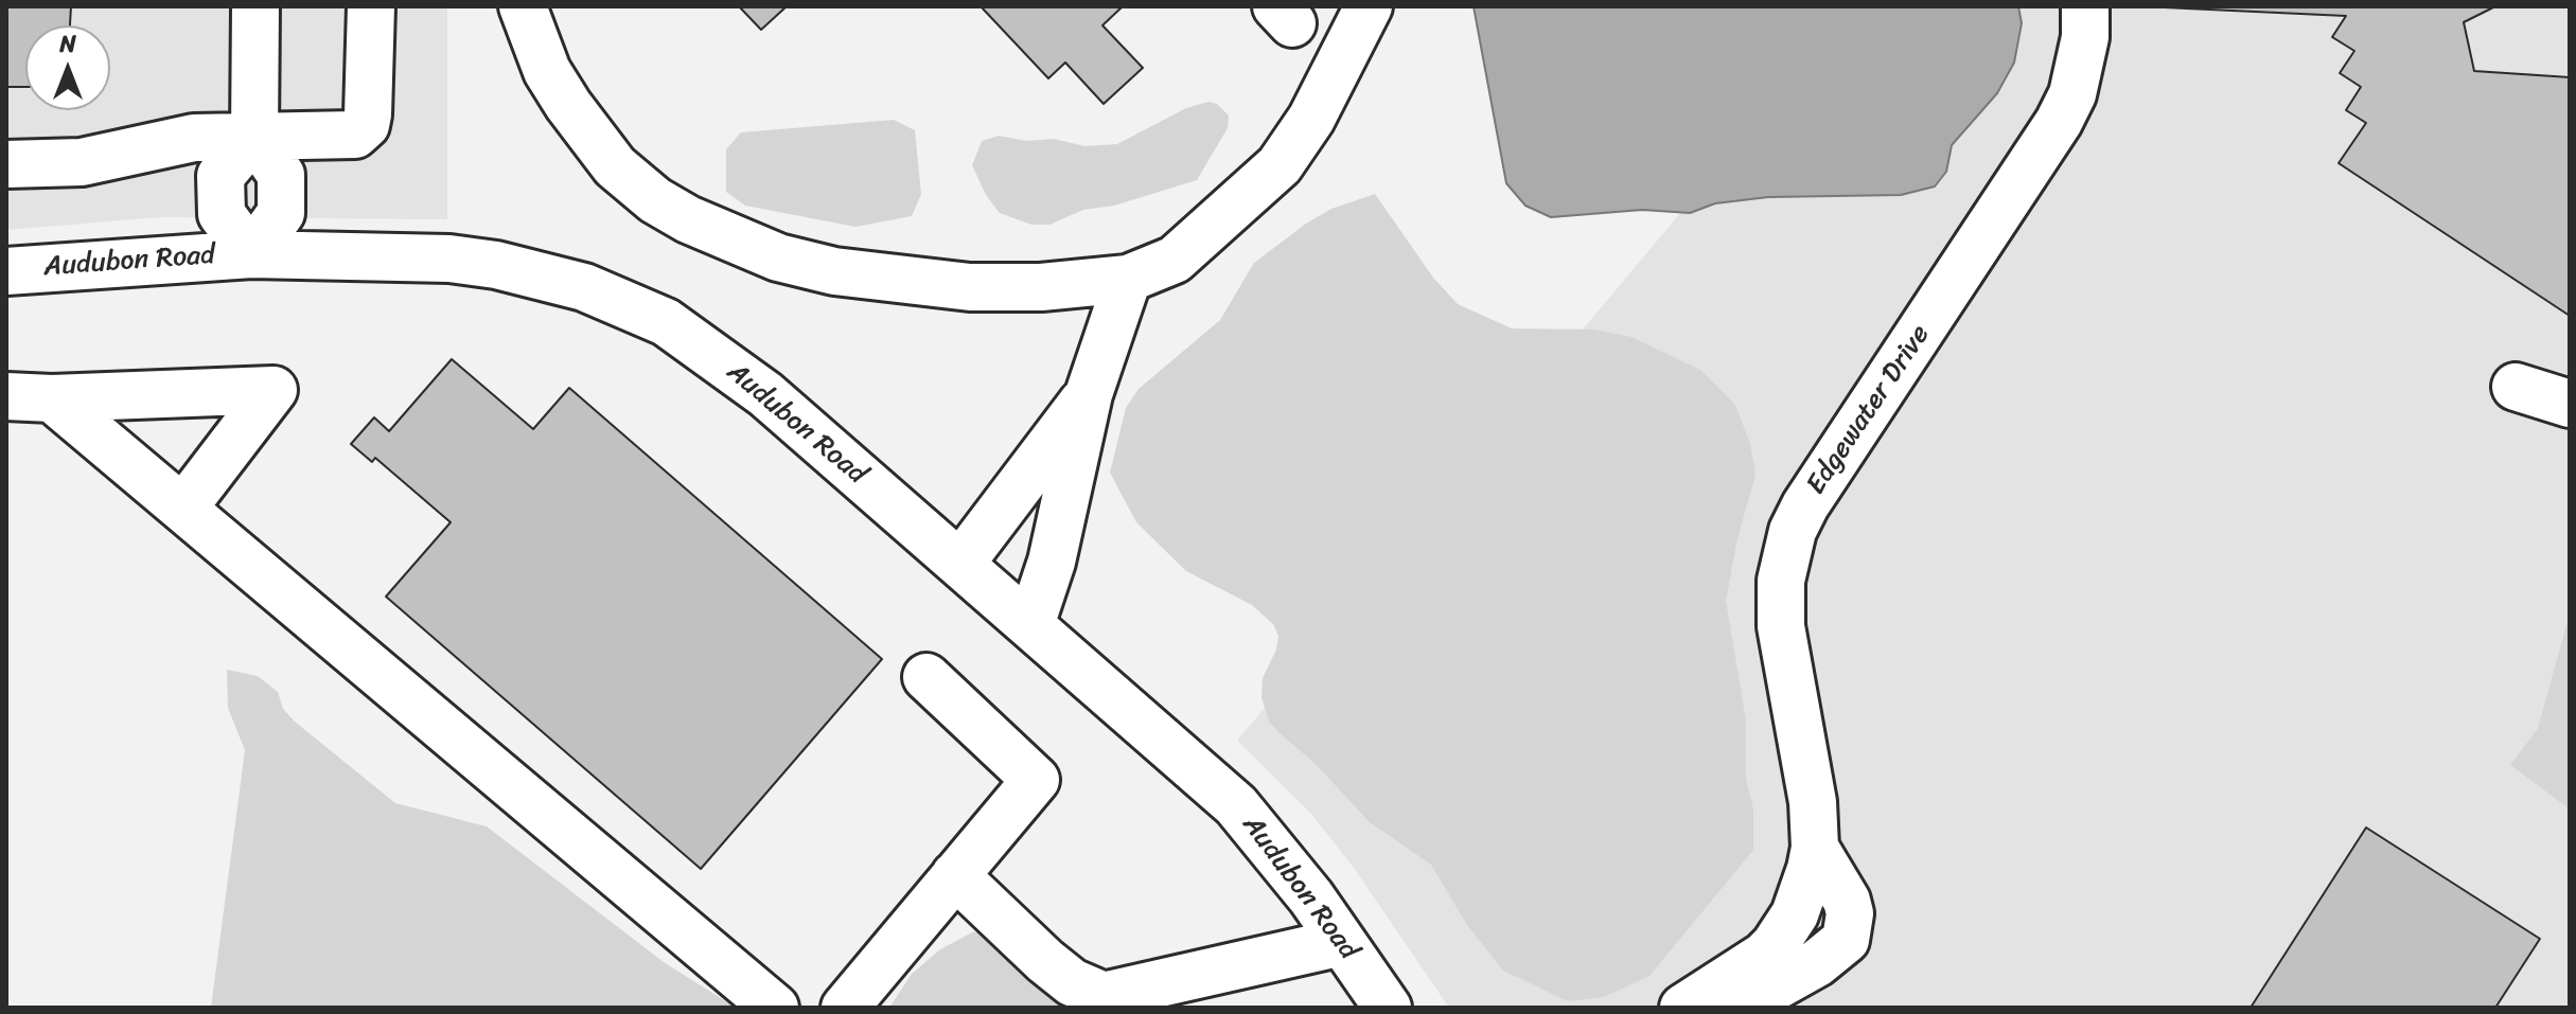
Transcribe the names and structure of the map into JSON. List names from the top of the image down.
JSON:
{
  "streets": {
    "street": ["Audubon Road", "Edgewater Drive"]
  },
  "north": "top"
}
